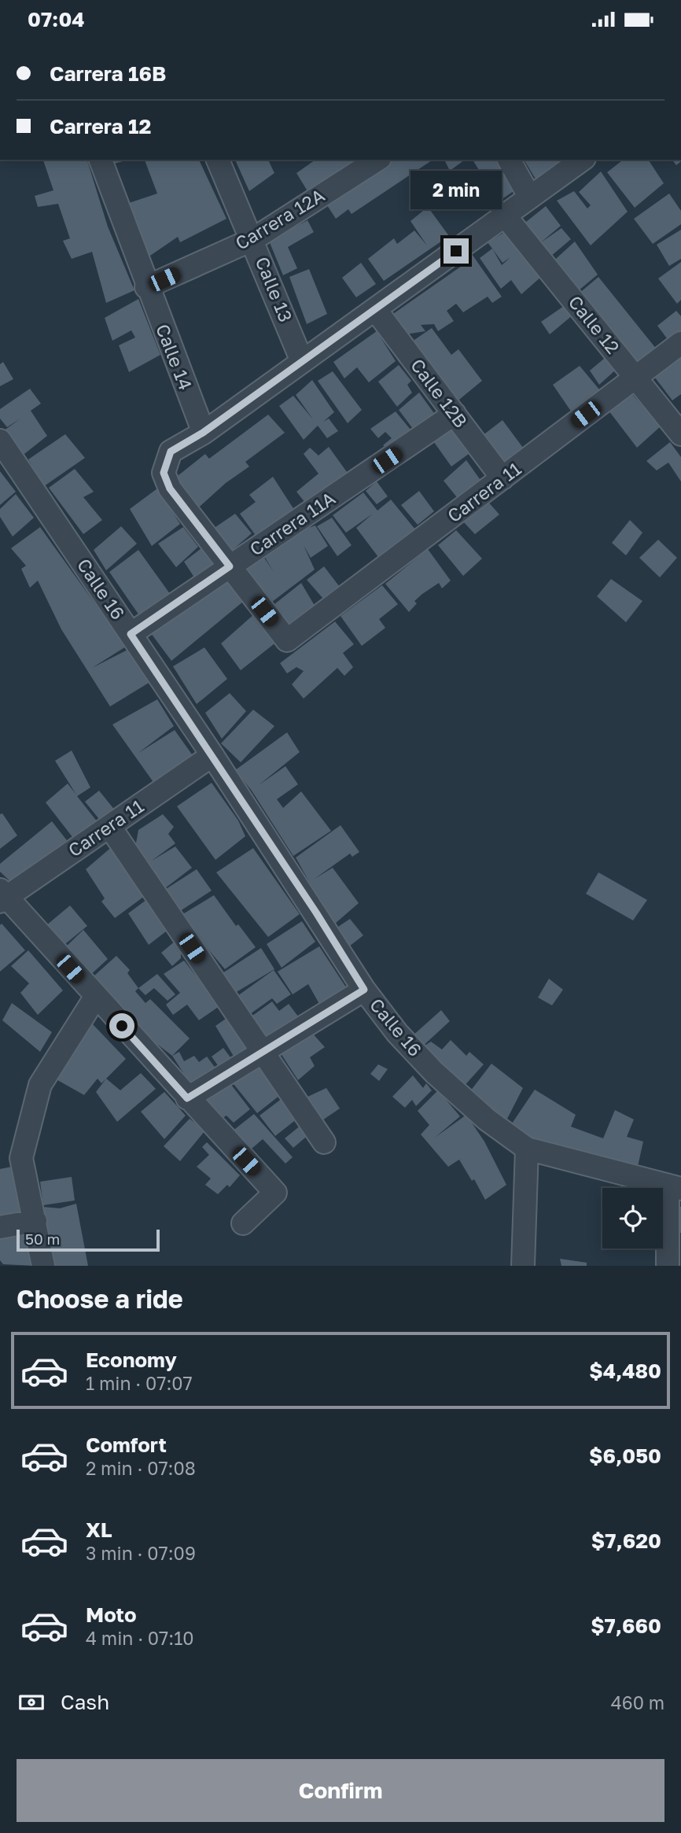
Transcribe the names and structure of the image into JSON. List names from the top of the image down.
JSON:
{
  "streets": {
    "street": [
      "Carrera 12A",
      "Calle 13",
      "Calle 12",
      "Calle 14",
      "Calle 12B",
      "Carrera 11",
      "Carrera 11A",
      "Calle 16"
    ]
  },
  "crossings": [
    ["Carrera 12A", "Calle 13"],
    ["Carrera 12A", "Calle 14"],
    ["Calle 12", "Carrera 11"],
    ["Calle 12B", "Carrera 11"],
    ["Calle 12B", "Carrera 11A"],
    ["Carrera 11", "Carrera 11A"],
    ["Carrera 11", "Calle 16"],
    ["Carrera 11A", "Calle 16"]
  ],
  "scale_bar": "50 m",
  "page": {
    "status": "07:04",
    "banner": ["Carrera 16B", "Carrera 12"],
    "bubble": "2 min",
    "scale": "50 m",
    "heading": "Choose a ride",
    "list": [
      {
        "name": "Economy",
        "note": "1 min · 07:07",
        "value": "$4,480"
      },
      {
        "name": "Comfort",
        "note": "2 min · 07:08",
        "value": "$6,050"
      },
      {
        "name": "XL",
        "note": "3 min · 07:09",
        "value": "$7,620"
      },
      {
        "name": "Moto",
        "note": "4 min · 07:10",
        "value": "$7,660"
      }
    ],
    "pay": ["Cash", "460 m"],
    "buttons": "Confirm"
  }
}
